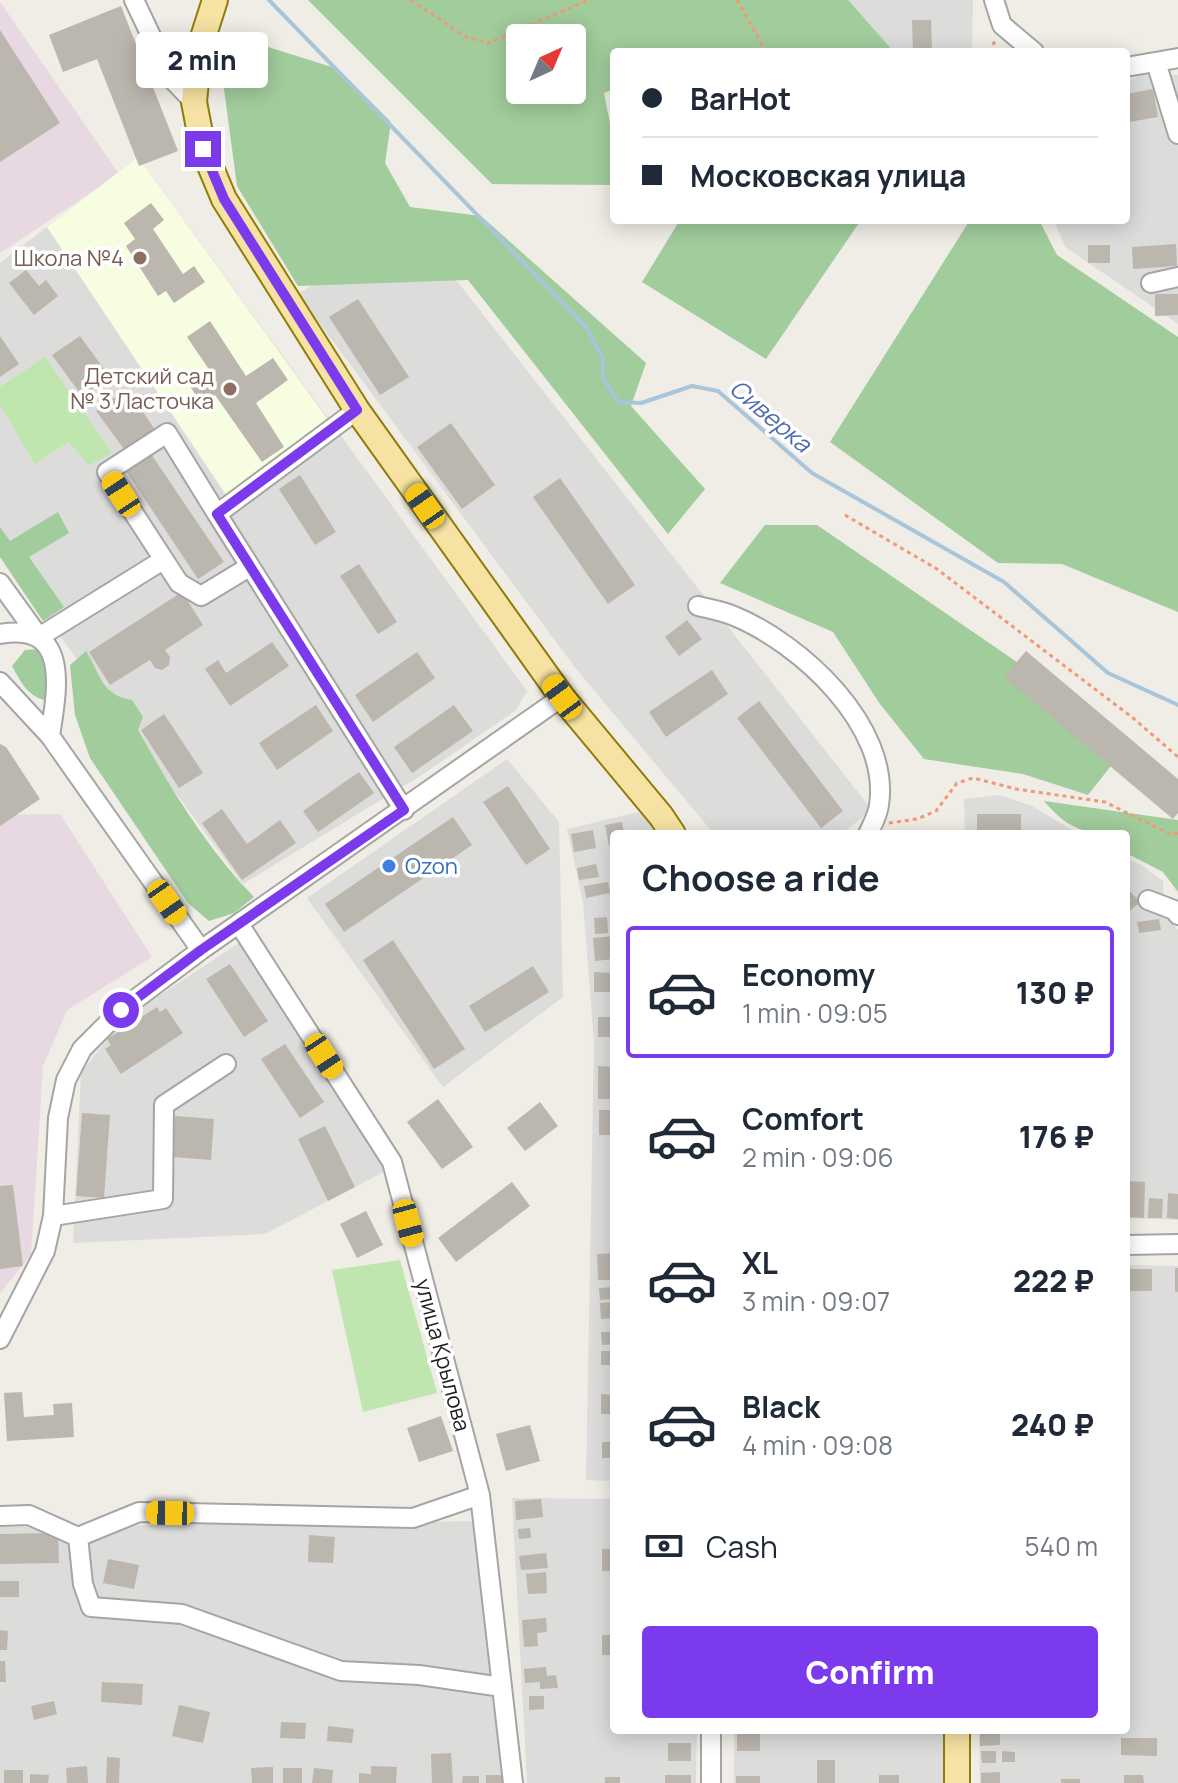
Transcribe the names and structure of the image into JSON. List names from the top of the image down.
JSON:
{
  "streets": {
    "street": ["улица Крылова"]
  },
  "water": ["Сиверка"],
  "places": ["Школа №4", "Детский сад № 3 Ласточка", "Ozon"],
  "north": "top right",
  "page": {
    "bubble": "2 min",
    "banner": ["BarHot", "Московская улица"],
    "heading": "Choose a ride",
    "list": [
      {
        "name": "Economy",
        "note": "1 min · 09:05",
        "value": "130 ₽"
      },
      {
        "name": "Comfort",
        "note": "2 min · 09:06",
        "value": "176 ₽"
      },
      {
        "name": "XL",
        "note": "3 min · 09:07",
        "value": "222 ₽"
      },
      {
        "name": "Black",
        "note": "4 min · 09:08",
        "value": "240 ₽"
      }
    ],
    "pay": ["Cash", "540 m"],
    "buttons": "Confirm"
  }
}
